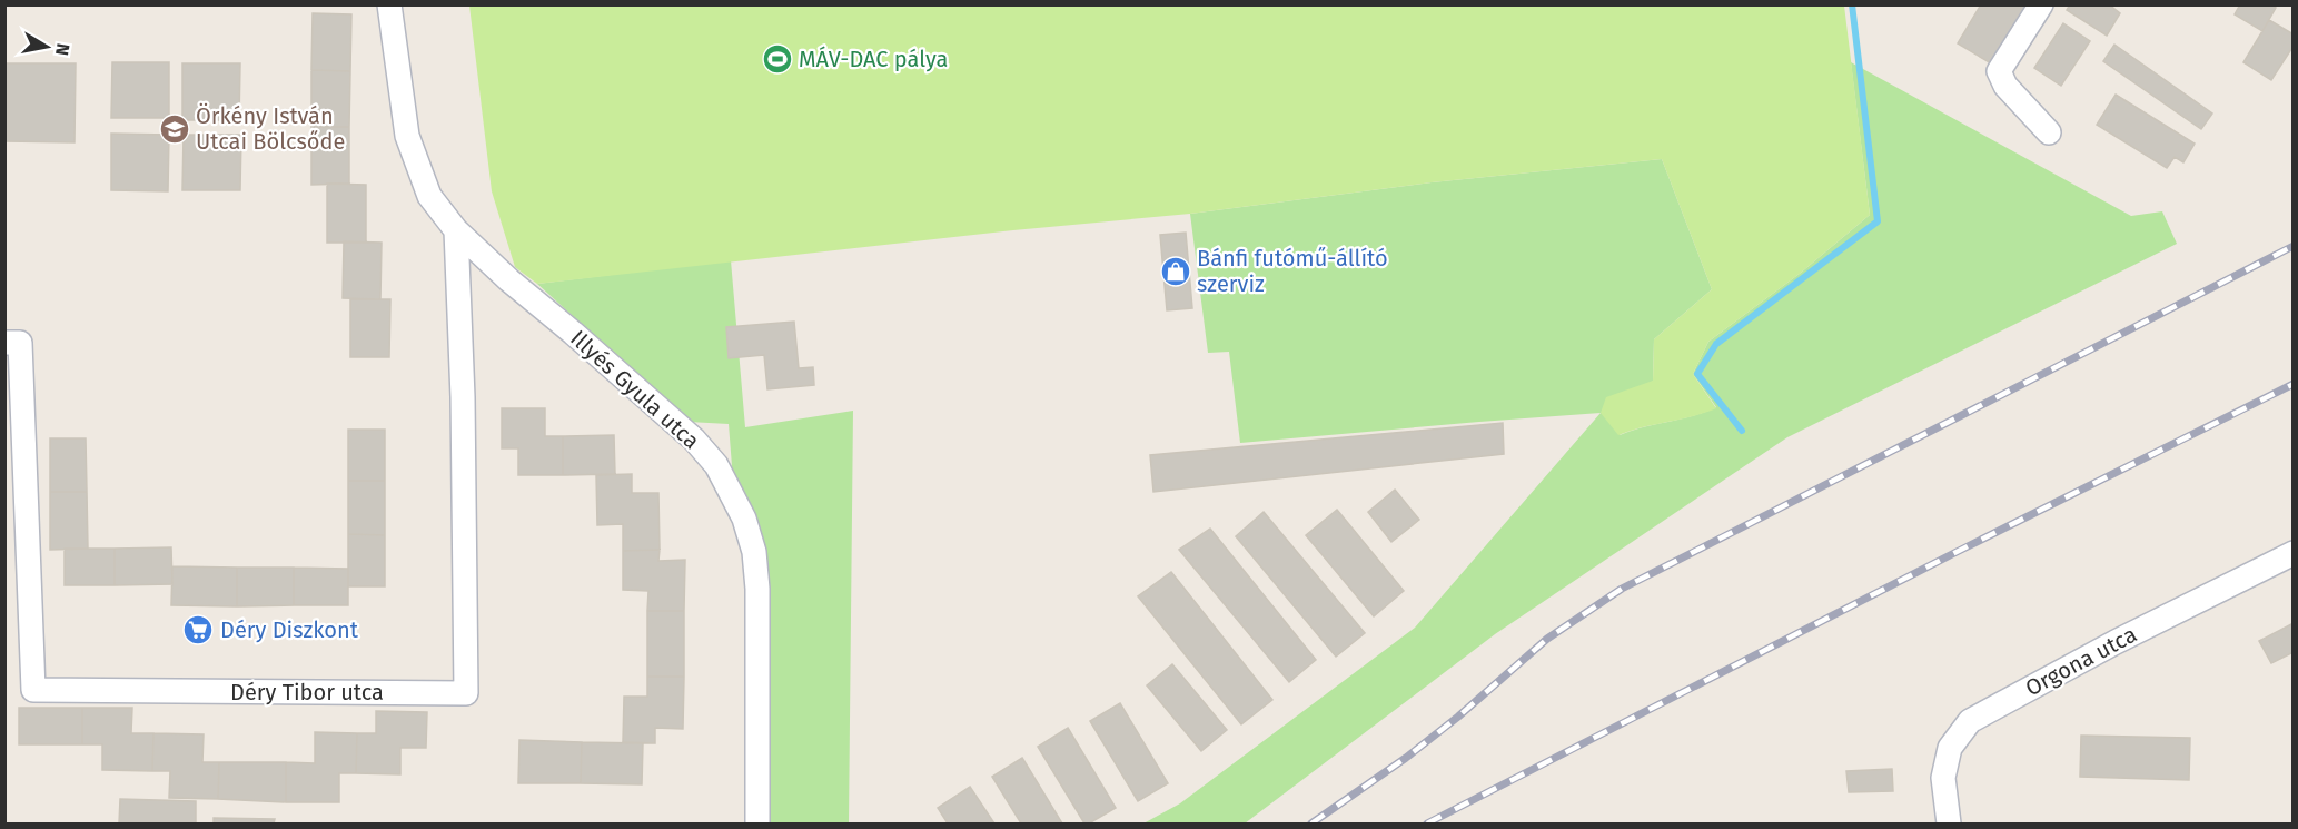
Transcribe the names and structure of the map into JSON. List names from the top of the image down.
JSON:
{
  "streets": {
    "street": ["Illyés Gyula utca", "Orgona utca", "Déry Tibor utca"]
  },
  "crossings": [
    ["Illyés Gyula utca", "Déry Tibor utca"]
  ],
  "places": {
    "sports": ["MÁV-DAC pálya"],
    "school or university": ["Örkény István Utcai Bölcsőde"],
    "shop": ["Bánfi futómű-állító szerviz"],
    "supermarket": ["Déry Diszkont"]
  },
  "north": "right"
}
